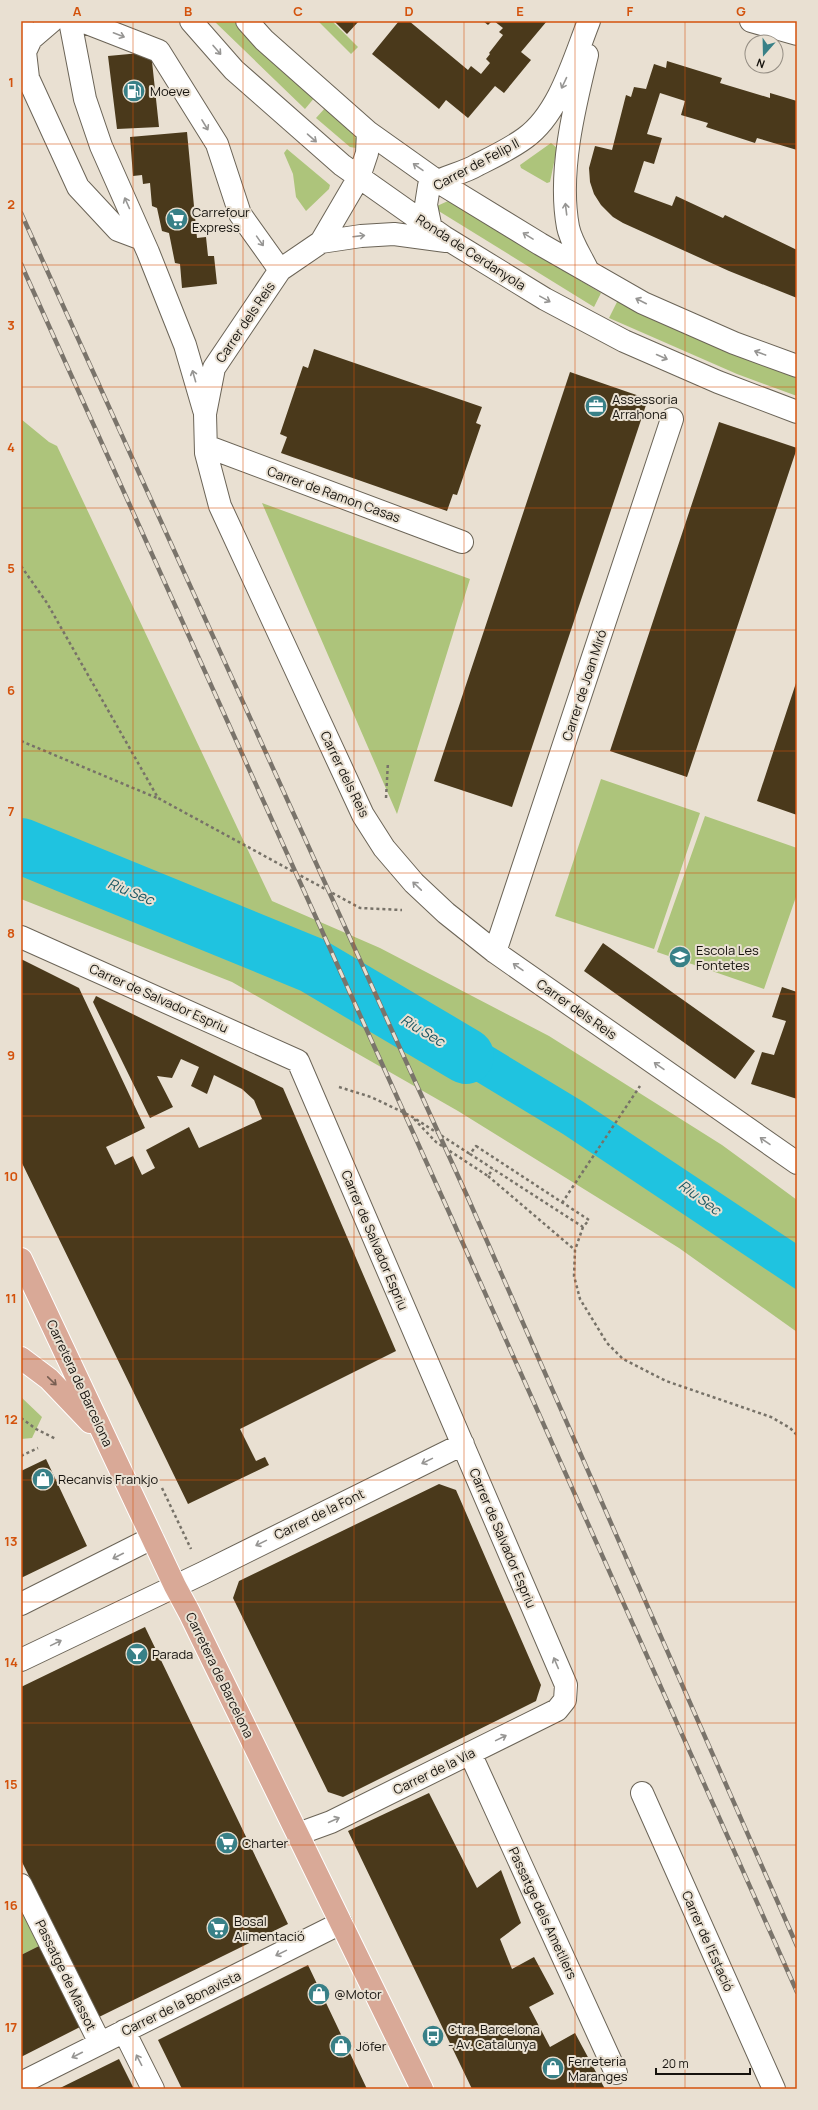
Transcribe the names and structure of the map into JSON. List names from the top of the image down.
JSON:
{
  "streets": {
    "main road": ["Carretera de Barcelona"],
    "street": [
      "Carrer de Felip II",
      "Ronda de Cerdanyola",
      "Carrer dels Reis",
      "Carrer de Ramon Casas",
      "Carrer de Joan Miró",
      "Carrer de Salvador Espriu",
      "Carrer de la Font",
      "Carrer de la Via",
      "Passatge dels Ametllers",
      "Carrer de l'Estació",
      "Passatge de Massot",
      "Carrer de la Bonavista"
    ]
  },
  "crossings": [
    ["Carrer de Felip II", "Ronda de Cerdanyola"],
    ["Ronda de Cerdanyola", "Carrer dels Reis"],
    ["Carrer dels Reis", "Carrer de Ramon Casas"],
    ["Carrer dels Reis", "Carrer de Joan Miró"],
    ["Carrer de Salvador Espriu", "Carrer de la Font"],
    ["Carrer de Salvador Espriu", "Carrer de la Via"],
    ["Carretera de Barcelona", "Carrer de la Font"],
    ["Carretera de Barcelona", "Carrer de la Via"],
    ["Carretera de Barcelona", "Carrer de la Bonavista"],
    ["Carrer de la Via", "Passatge dels Ametllers"],
    ["Passatge de Massot", "Carrer de la Bonavista"]
  ],
  "one_way": ["Carrer de Felip II", "Carrer de la Via", "Carrer de la Bonavista"],
  "water": ["Riu Sec"],
  "places": {
    "fuel station": ["Moeve"],
    "supermarket": ["Carrefour Express", "Charter", "Bosal Alimentació"],
    "office": ["Assessoria Arrahona"],
    "school or university": ["Escola Les Fontetes"],
    "shop": [
      "Recanvis Frankjo",
      "@Motor",
      "Jöfer",
      "Ferreteria Maranges"
    ],
    "bar": ["Parada"],
    "bus stop": ["Ctra. Barcelona - Av. Catalunya"]
  },
  "scale_bar": "20 m",
  "north": "bottom",
  "grid": {
    "columns": [
      "A",
      "B",
      "C",
      "D",
      "E",
      "F",
      "G"
    ],
    "rows": [
      "1",
      "2",
      "3",
      "4",
      "5",
      "6",
      "7",
      "8",
      "9",
      "10",
      "11",
      "12",
      "13",
      "14",
      "15",
      "16",
      "17"
    ]
  }
}
